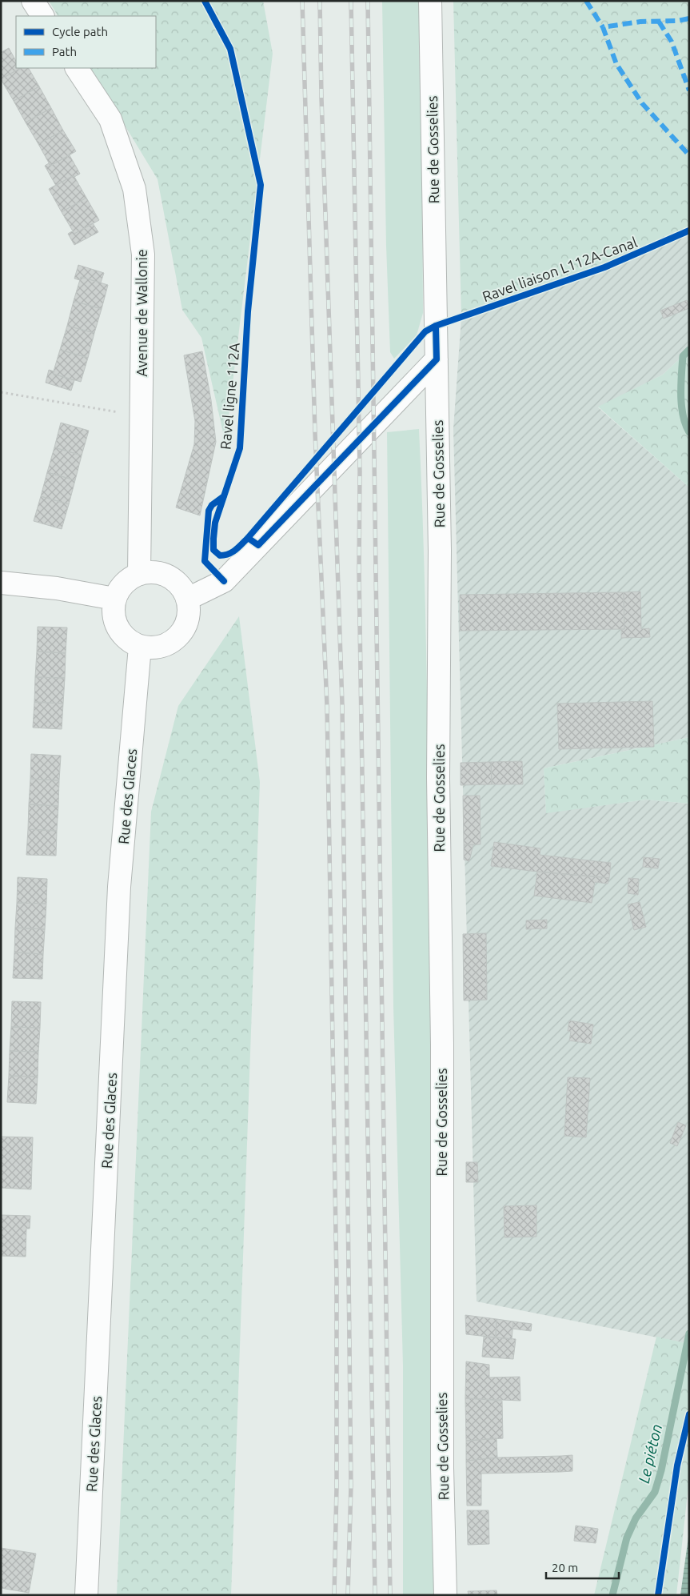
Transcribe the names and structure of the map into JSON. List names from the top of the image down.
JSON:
{
  "streets": {
    "street": ["Rue de Gosselies", "Avenue de Wallonie", "Rue des Glaces"],
    "cycle path": ["Ravel liaison L112A-Canal"]
  },
  "crossings": [
    ["Avenue de Wallonie", "Rue des Glaces"]
  ],
  "water": ["Le piéton"],
  "legend": ["Cycle path", "Path"],
  "scale_bar": "20 m"
}
